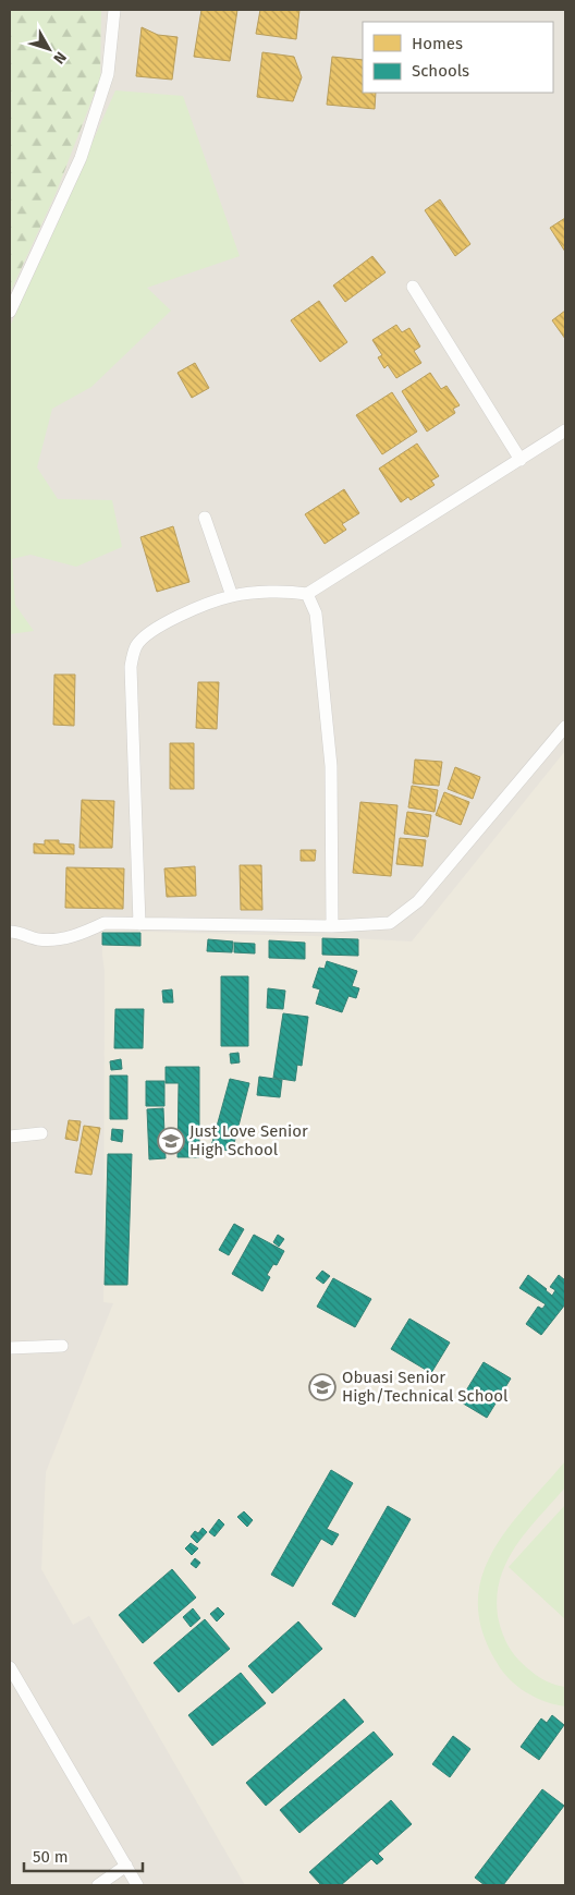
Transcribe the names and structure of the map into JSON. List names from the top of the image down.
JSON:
{
  "places": {
    "school or university": ["Just Love Senior High School", "Obuasi Senior High/Technical School"]
  },
  "legend": ["Homes", "Schools"],
  "scale_bar": "50 m",
  "north": "bottom right"
}
